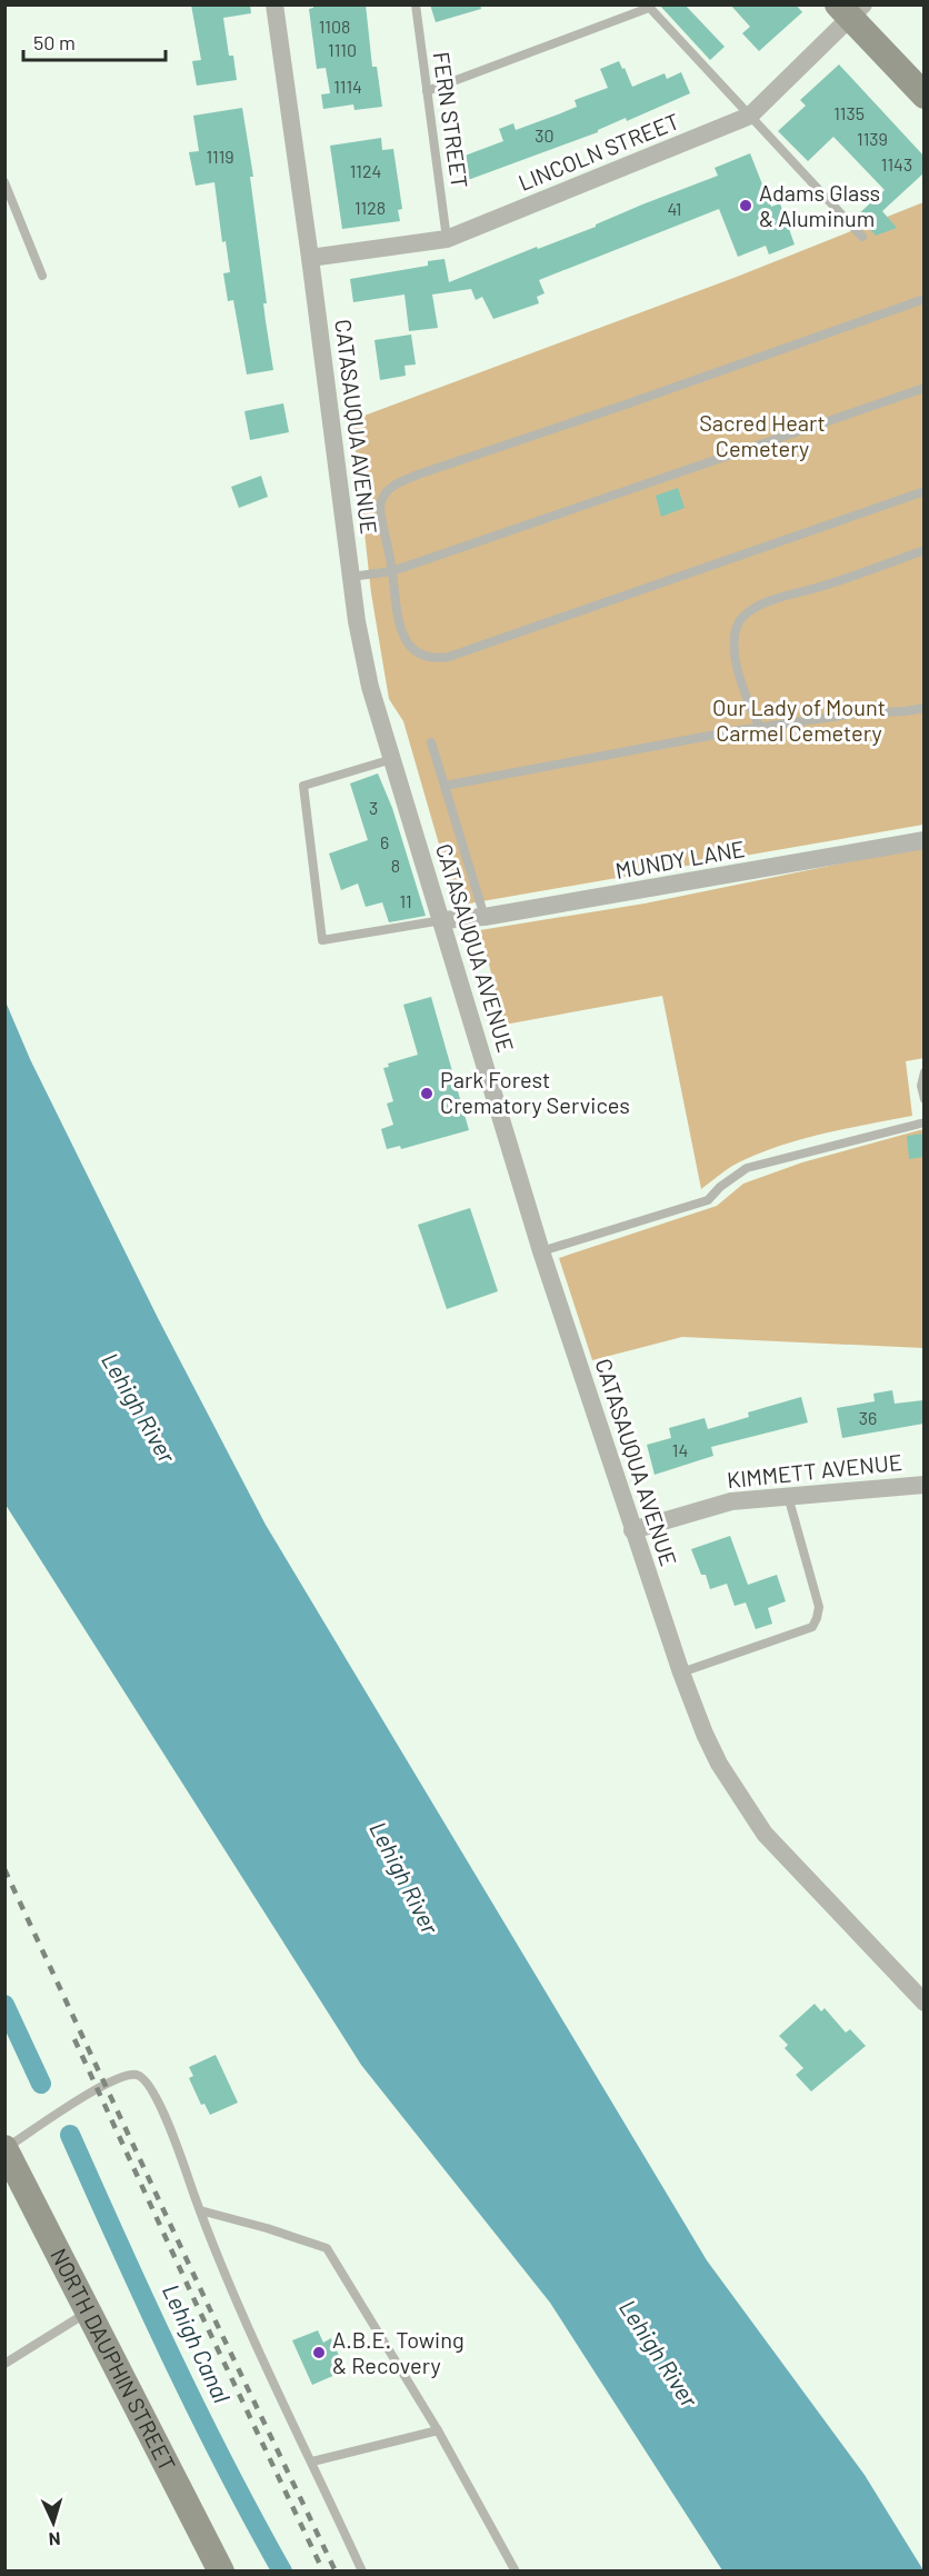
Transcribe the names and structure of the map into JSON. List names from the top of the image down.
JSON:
{
  "streets": {
    "street": [
      "LINCOLN STREET",
      "CATASAUQUA AVENUE",
      "MUNDY LANE",
      "KIMMETT AVENUE",
      "NORTH DAUPHIN STREET"
    ],
    "lane": ["FERN STREET"]
  },
  "crossings": [
    ["FERN STREET", "LINCOLN STREET"],
    ["LINCOLN STREET", "CATASAUQUA AVENUE"],
    ["CATASAUQUA AVENUE", "MUNDY LANE"],
    ["CATASAUQUA AVENUE", "KIMMETT AVENUE"]
  ],
  "water": ["Lehigh River", "Lehigh Canal"],
  "parks": ["Sacred Heart Cemetery", "Our Lady of Mount Carmel Cemetery"],
  "places": ["Adams Glass & Aluminum", "Park Forest Crematory Services", "A.B.E. Towing & Recovery"],
  "house_numbers": [
    "1108",
    "1110",
    "1114",
    "1135",
    "30",
    "1139",
    "1119",
    "1143",
    "1124",
    "1128",
    "41",
    "3",
    "6",
    "8",
    "11",
    "36",
    "14"
  ],
  "scale_bar": "50 m",
  "north": "bottom"
}
